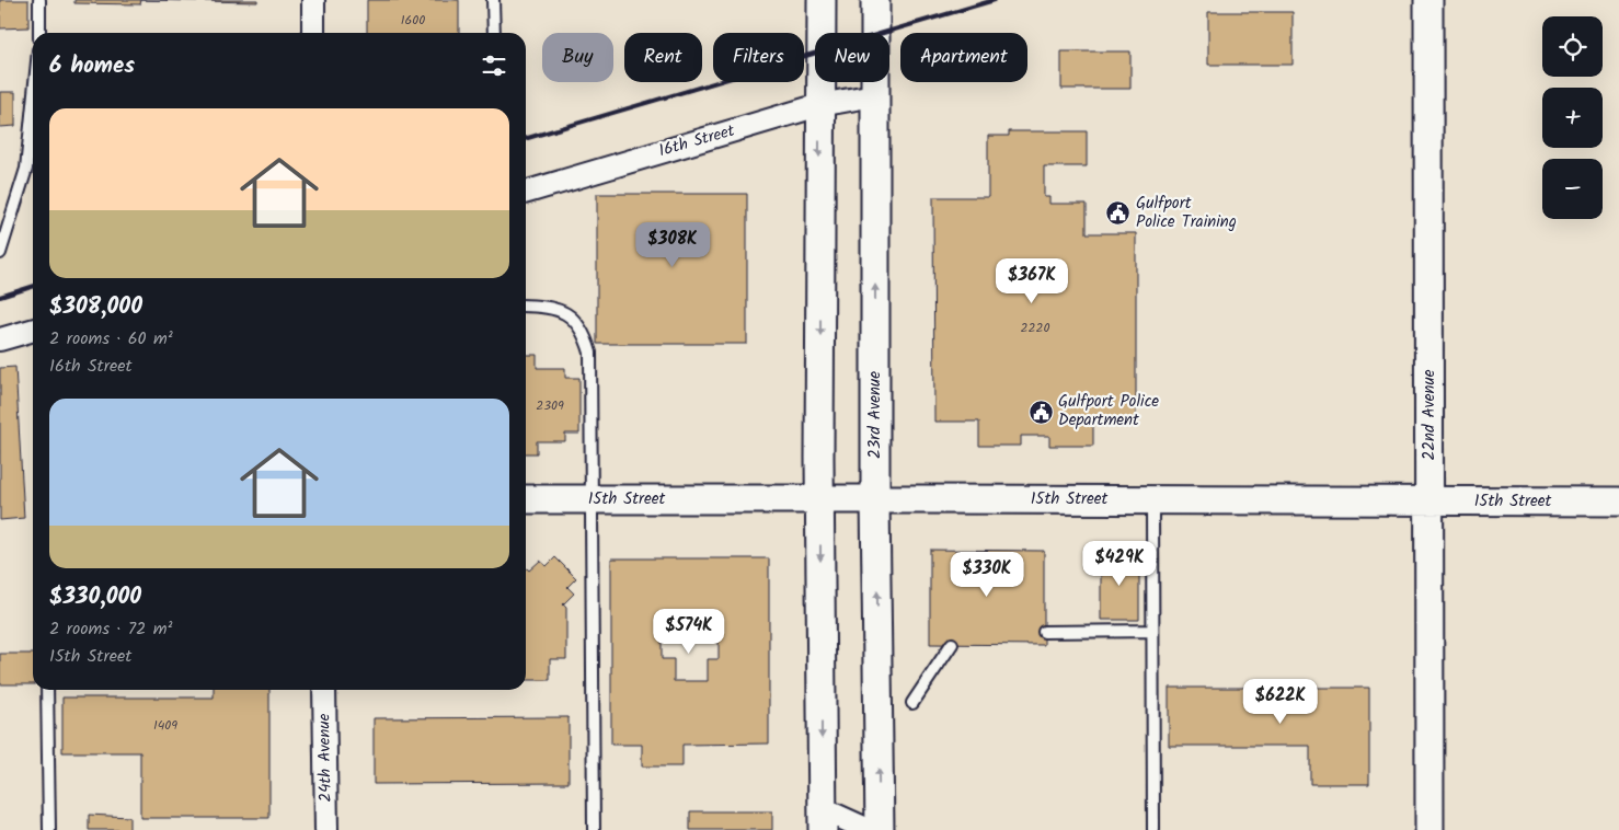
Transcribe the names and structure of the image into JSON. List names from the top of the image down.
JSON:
{
  "streets": {
    "street": [
      "16th Street",
      "23rd Avenue",
      "22nd Avenue",
      "15th Street",
      "24th Avenue"
    ]
  },
  "crossings": [
    ["16th Street", "23rd Avenue"],
    ["23rd Avenue", "15th Street"],
    ["22nd Avenue", "15th Street"]
  ],
  "places": {
    "public building": ["Gulfport Police Training", "Gulfport Police Department"]
  },
  "house_numbers": [
    "1600",
    "2220",
    "2309",
    "1409"
  ],
  "page": {
    "map_buttons": ["+", "−"],
    "chip": [
      "Buy",
      "Rent",
      "Filters",
      "New",
      "Apartment"
    ],
    "heading": "6 homes",
    "list": [
      {
        "name": "$308,000",
        "note": "2 rooms · 60 m² · 16th Street"
      },
      {
        "name": "$330,000",
        "note": "2 rooms · 72 m² · 15th Street"
      }
    ],
    "price": [
      "$308K",
      "$367K",
      "$429K",
      "$330K",
      "$574K",
      "$622K"
    ]
  }
}
